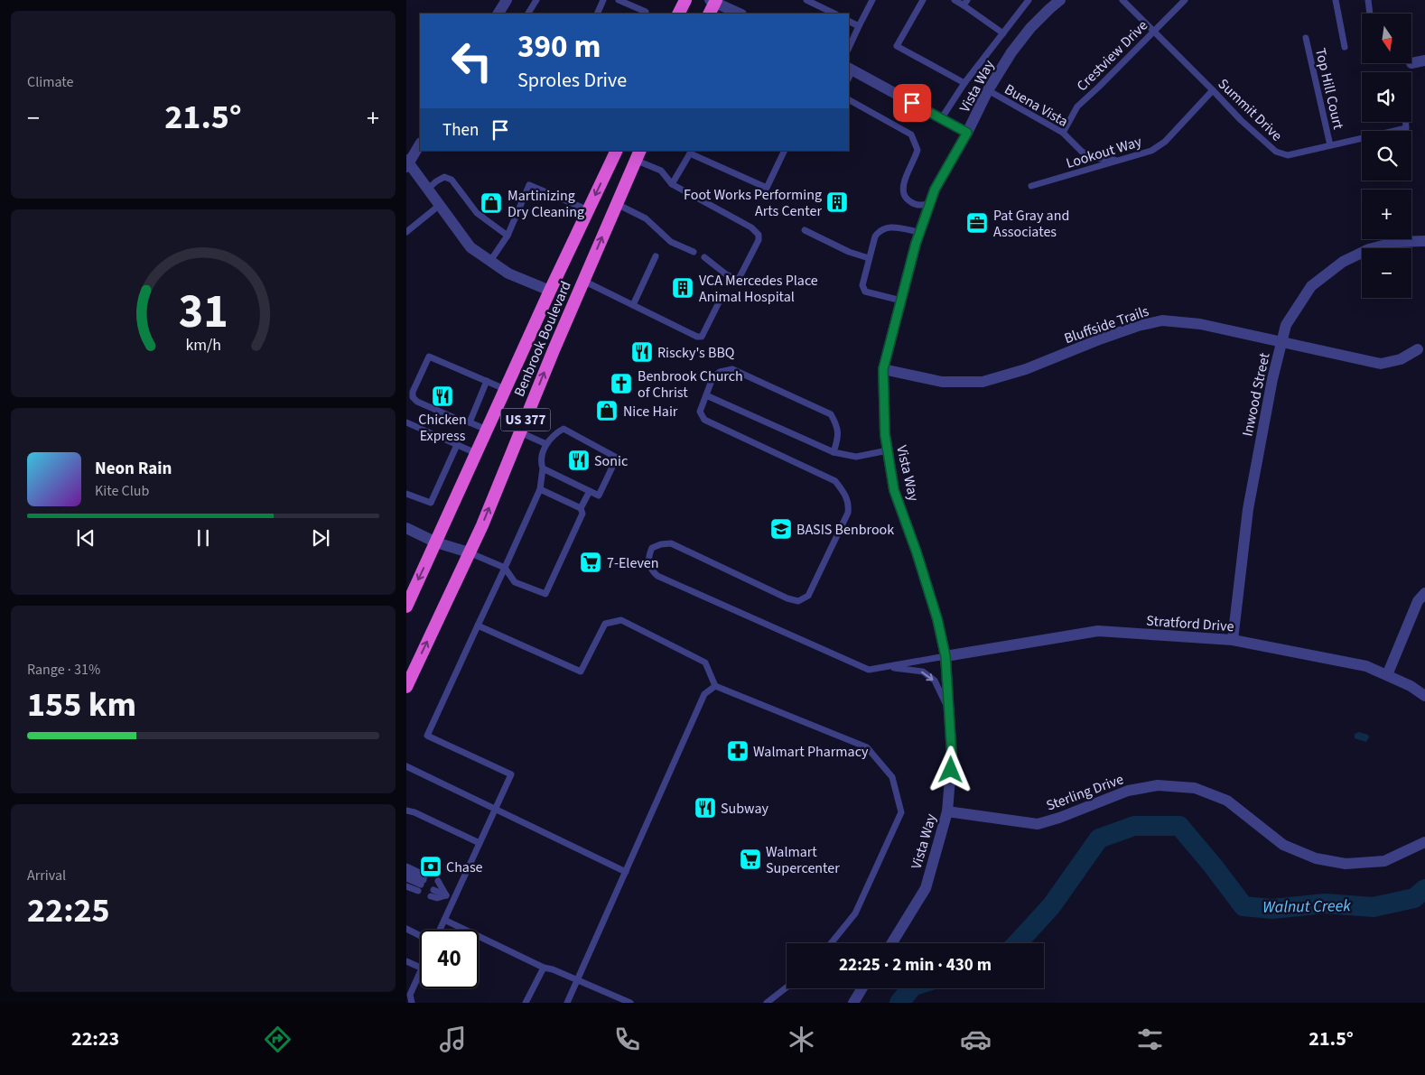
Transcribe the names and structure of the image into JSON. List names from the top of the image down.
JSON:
{
  "streets": {
    "highway": ["Benbrook Boulevard", "US 377"],
    "street": [
      "Vista Way",
      "Bluffside Trails",
      "Inwood Street",
      "Stratford Drive",
      "Sterling Drive"
    ],
    "lane": [
      "Crestview Drive",
      "Top Hill Court",
      "Buena Vista",
      "Summit Drive",
      "Lookout Way"
    ]
  },
  "crossings": [
    ["Crestview Drive", "Buena Vista"],
    ["Crestview Drive", "Summit Drive"],
    ["Vista Way", "Buena Vista"],
    ["Vista Way", "Bluffside Trails"],
    ["Vista Way", "Stratford Drive"],
    ["Vista Way", "Sterling Drive"],
    ["Top Hill Court", "Summit Drive"],
    ["Buena Vista", "Lookout Way"],
    ["Summit Drive", "Lookout Way"],
    ["Bluffside Trails", "Inwood Street"],
    ["Inwood Street", "Stratford Drive"]
  ],
  "water": ["Walnut Creek"],
  "places": {
    "building": ["Foot Works Performing Arts Center", "VCA Mercedes Place Animal Hospital"],
    "shop": ["Martinizing Dry Cleaning", "Nice Hair"],
    "office": ["Pat Gray and Associates"],
    "restaurant": [
      "Riscky's BBQ",
      "Chicken Express",
      "Sonic",
      "Subway"
    ],
    "church": ["Benbrook Church of Christ"],
    "school or university": ["BASIS Benbrook"],
    "supermarket": ["7-Eleven", "Walmart Supercenter"],
    "pharmacy": ["Walmart Pharmacy"],
    "bank": ["Chase"]
  },
  "north": "bottom",
  "page": {
    "tile": [
      "Climate",
      ["Range · 31%", "155 km"],
      ["Arrival", "22:25"]
    ],
    "map_buttons": ["+", "−"],
    "turn": ["390 m", "Sproles Drive"],
    "heat": ["−", "21.5°", "+"],
    "then": "Then",
    "song": ["Neon Rain", "Kite Club"],
    "limit": "40",
    "trip": "22:25 · 2 min · 430 m",
    "tabs": ["22:23", "21.5°"],
    "gauge": ["31", "km/h"]
  }
}
